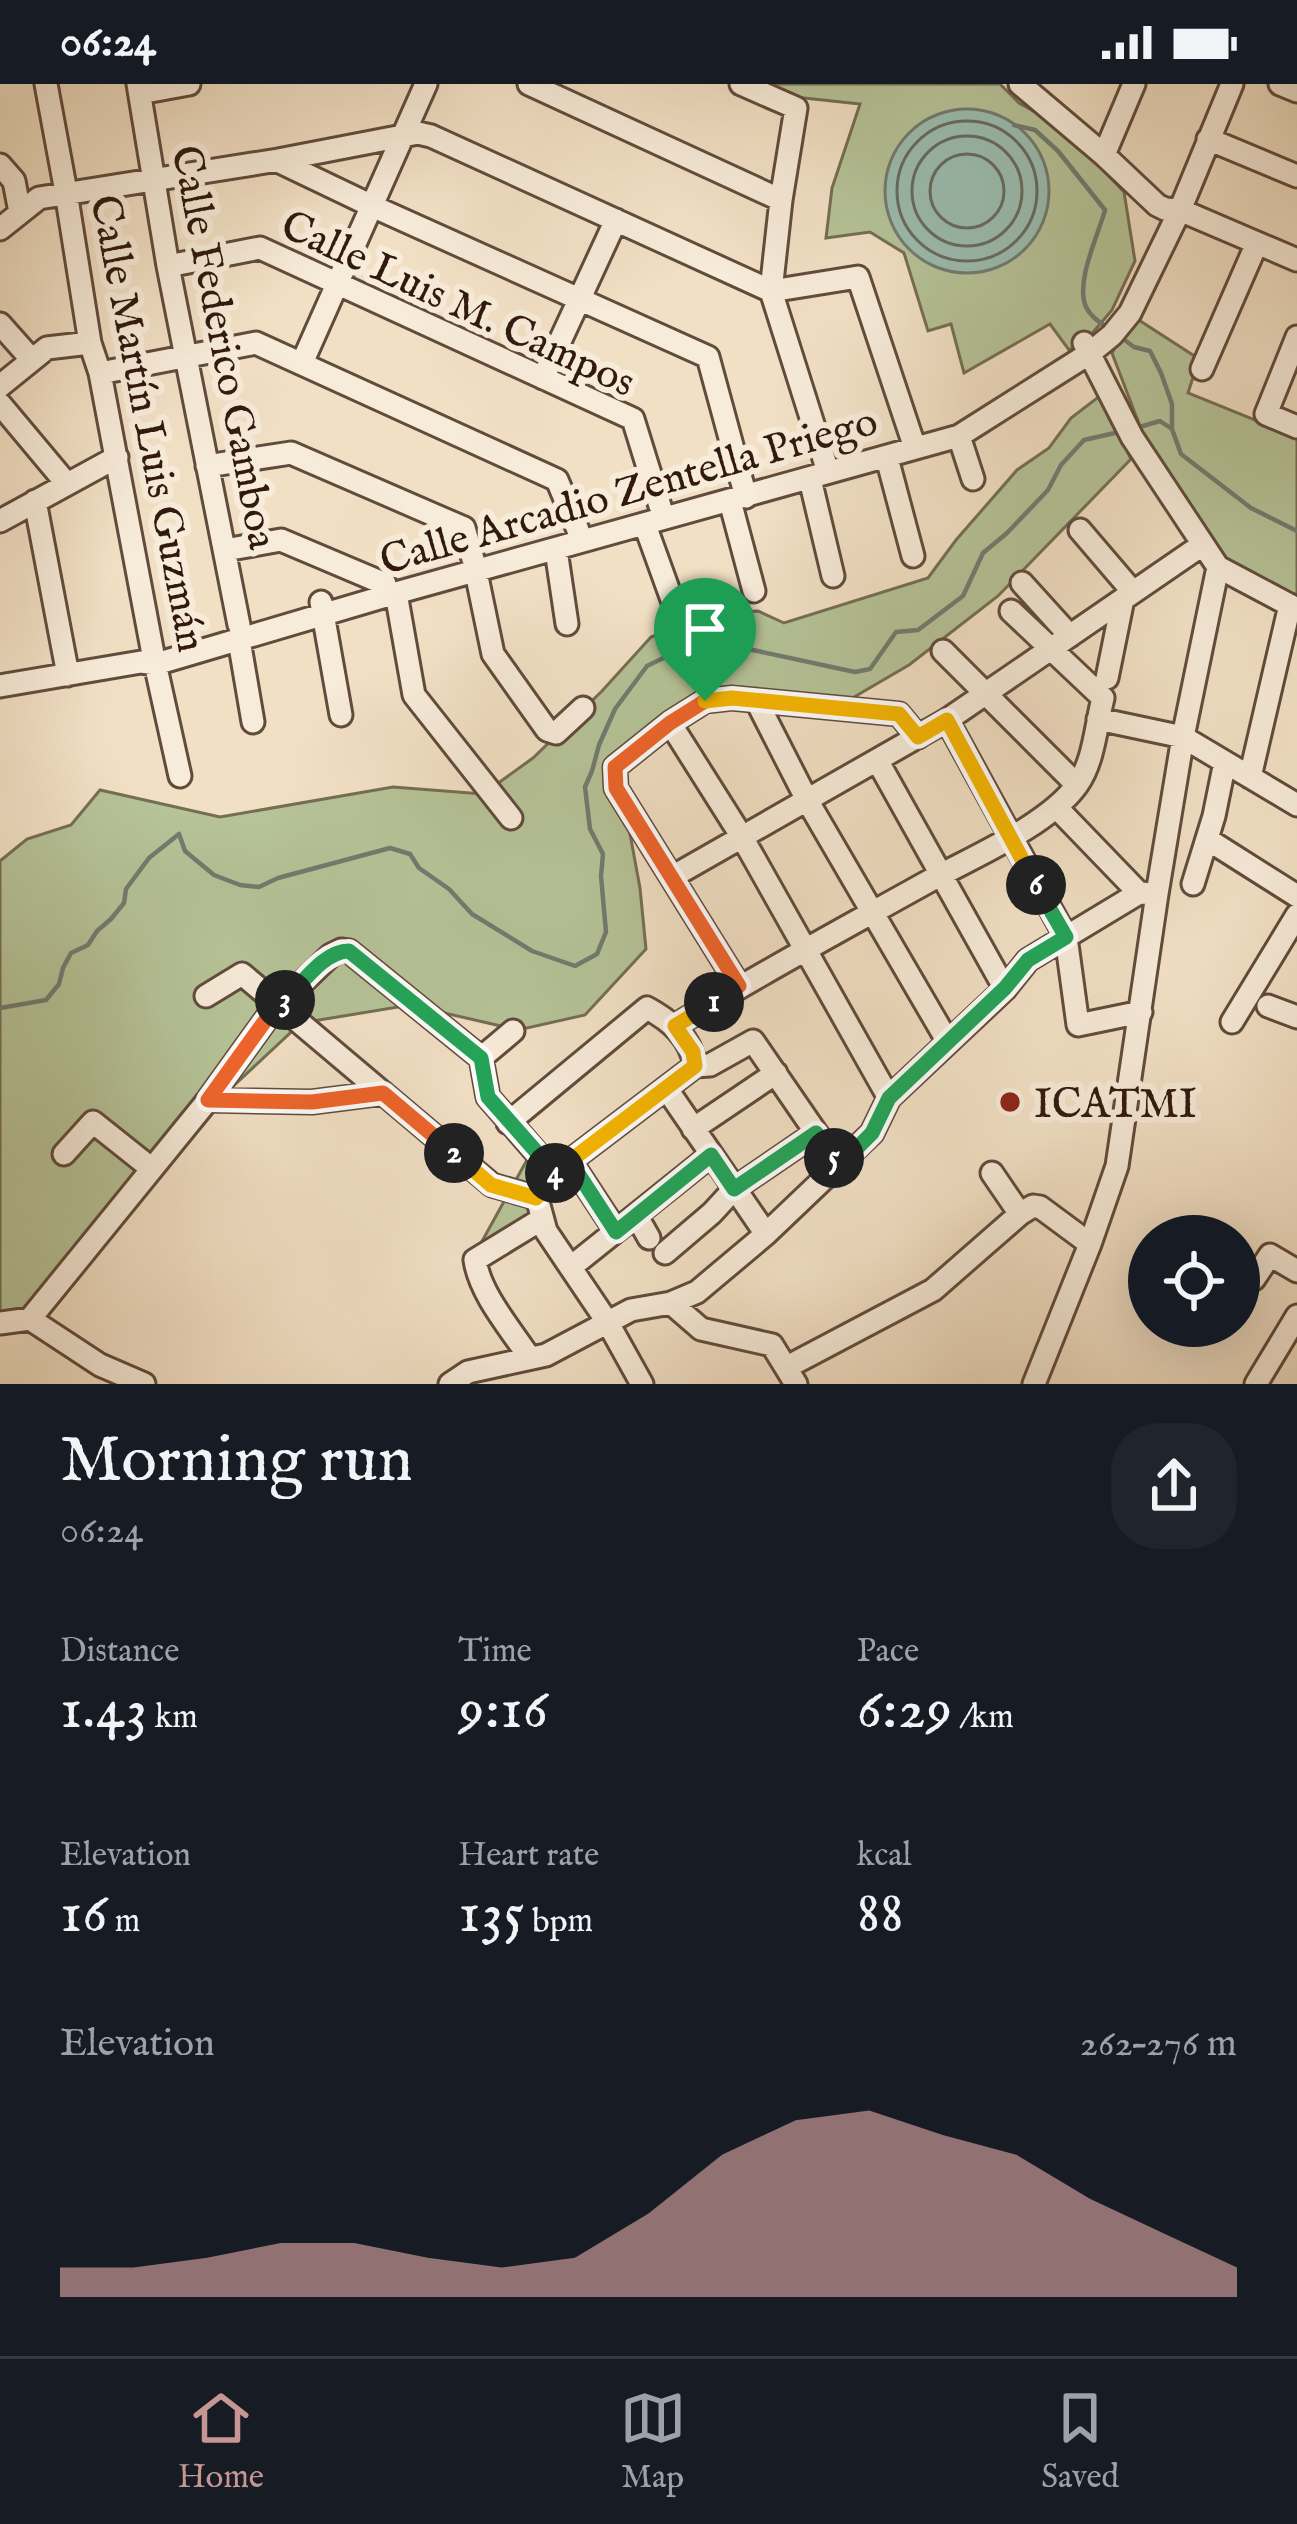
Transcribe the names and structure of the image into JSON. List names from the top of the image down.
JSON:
{
  "streets": {
    "street": [
      "Calle Luis M. Campos",
      "Calle Federico Gamboa",
      "Calle Martín Luis Guzmán",
      "Calle Arcadio Zentella Priego"
    ]
  },
  "crossings": [
    ["Calle Luis M. Campos", "Calle Federico Gamboa"],
    ["Calle Luis M. Campos", "Calle Arcadio Zentella Priego"],
    ["Calle Federico Gamboa", "Calle Arcadio Zentella Priego"],
    ["Calle Martín Luis Guzmán", "Calle Arcadio Zentella Priego"]
  ],
  "places": ["ICATMI"],
  "page": {
    "status": "06:24",
    "pins": [
      "6",
      "3",
      "1",
      "2",
      "5",
      "4"
    ],
    "heading": ["Morning run", "06:24"],
    "stats": [
      ["Distance", "1.43 km"],
      ["Time", "9:16"],
      ["Pace", "6:29 /km"],
      ["Elevation", "16 m"],
      ["Heart rate", "135 bpm"],
      ["kcal", "88"]
    ],
    "chart": ["Elevation", "262–276 m"],
    "tabs": ["Home", "Map", "Saved"]
  }
}
